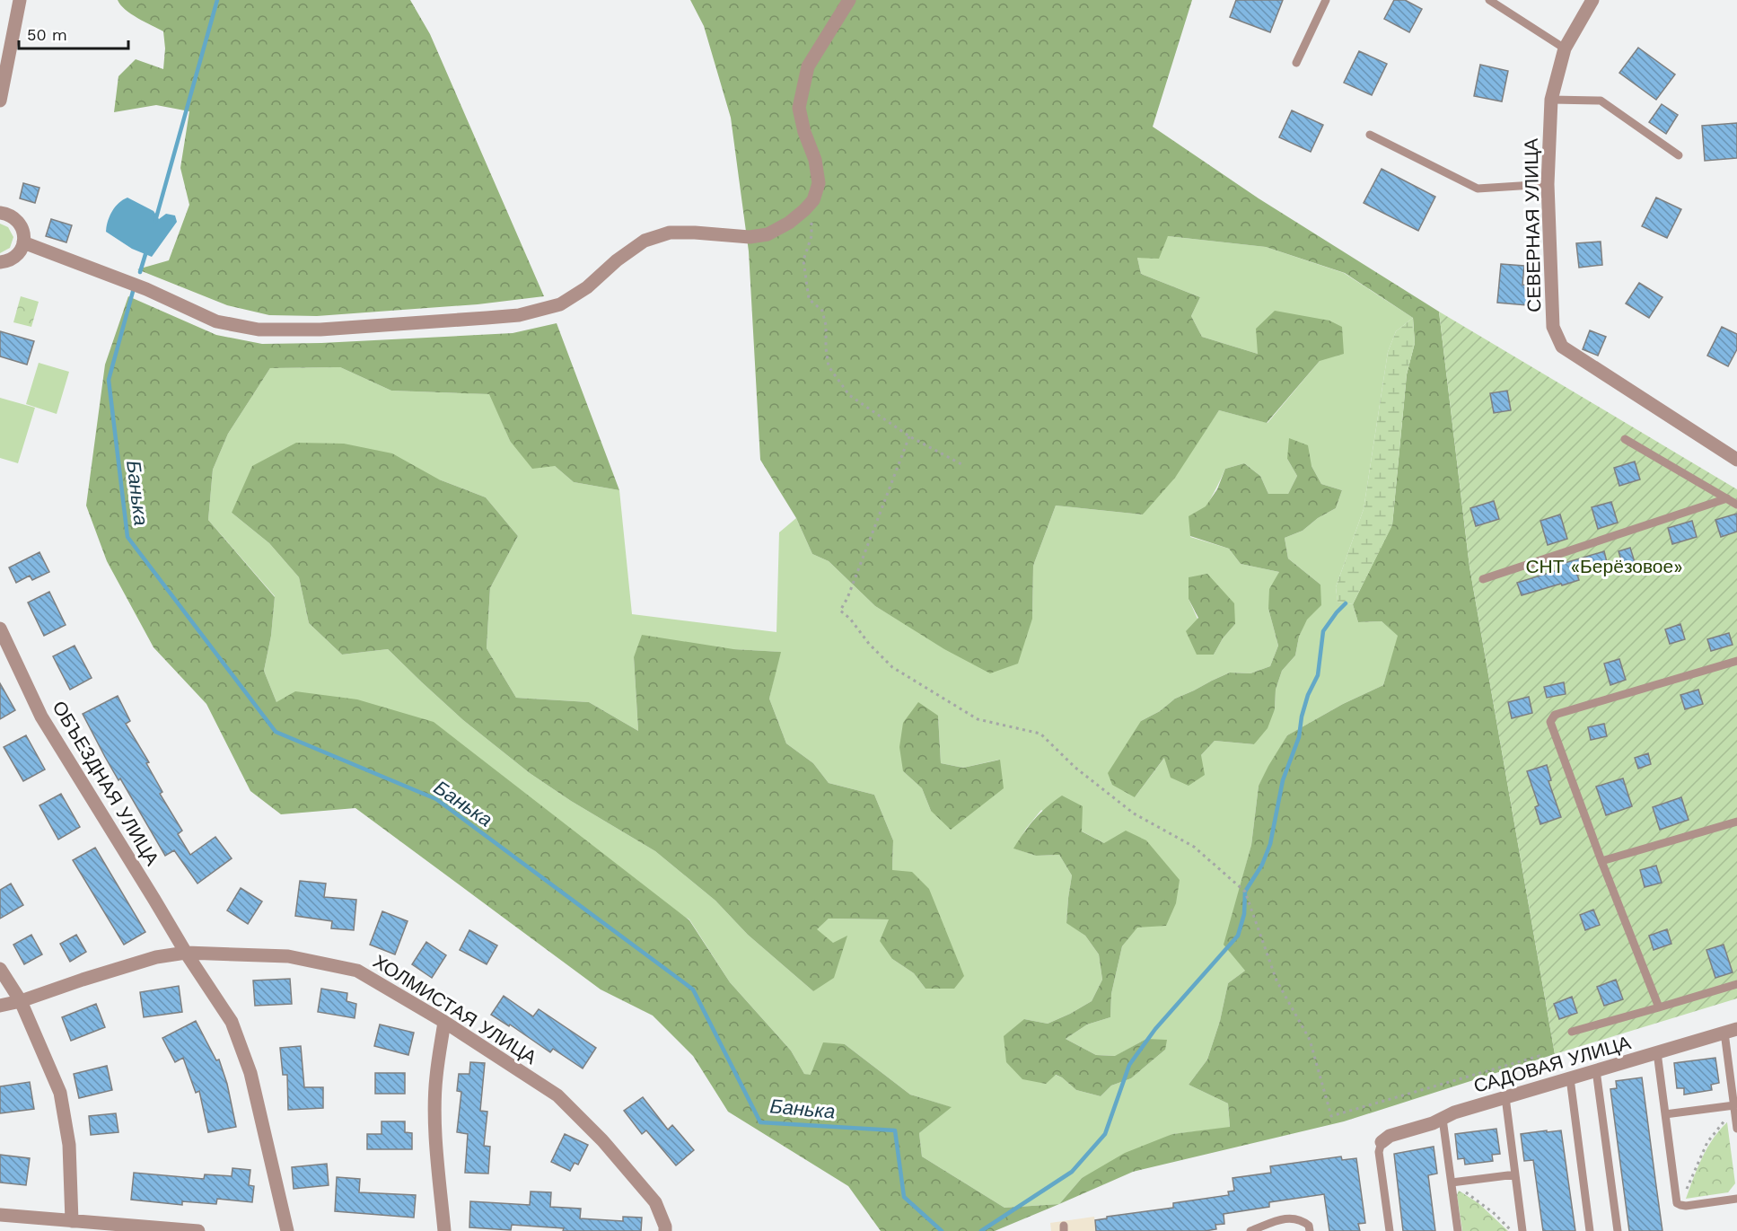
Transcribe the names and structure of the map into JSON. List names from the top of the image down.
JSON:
{
  "streets": {
    "street": [
      "СЕВЕРНАЯ УЛИЦА",
      "ОБЪЕЗДНАЯ УЛИЦА",
      "ХОЛМИСТАЯ УЛИЦА",
      "САДОВАЯ УЛИЦА"
    ]
  },
  "crossings": [
    ["ОБЪЕЗДНАЯ УЛИЦА", "ХОЛМИСТАЯ УЛИЦА"]
  ],
  "water": ["Банька"],
  "parks": ["СНТ «Берёзовое»"],
  "scale_bar": "50 m"
}
